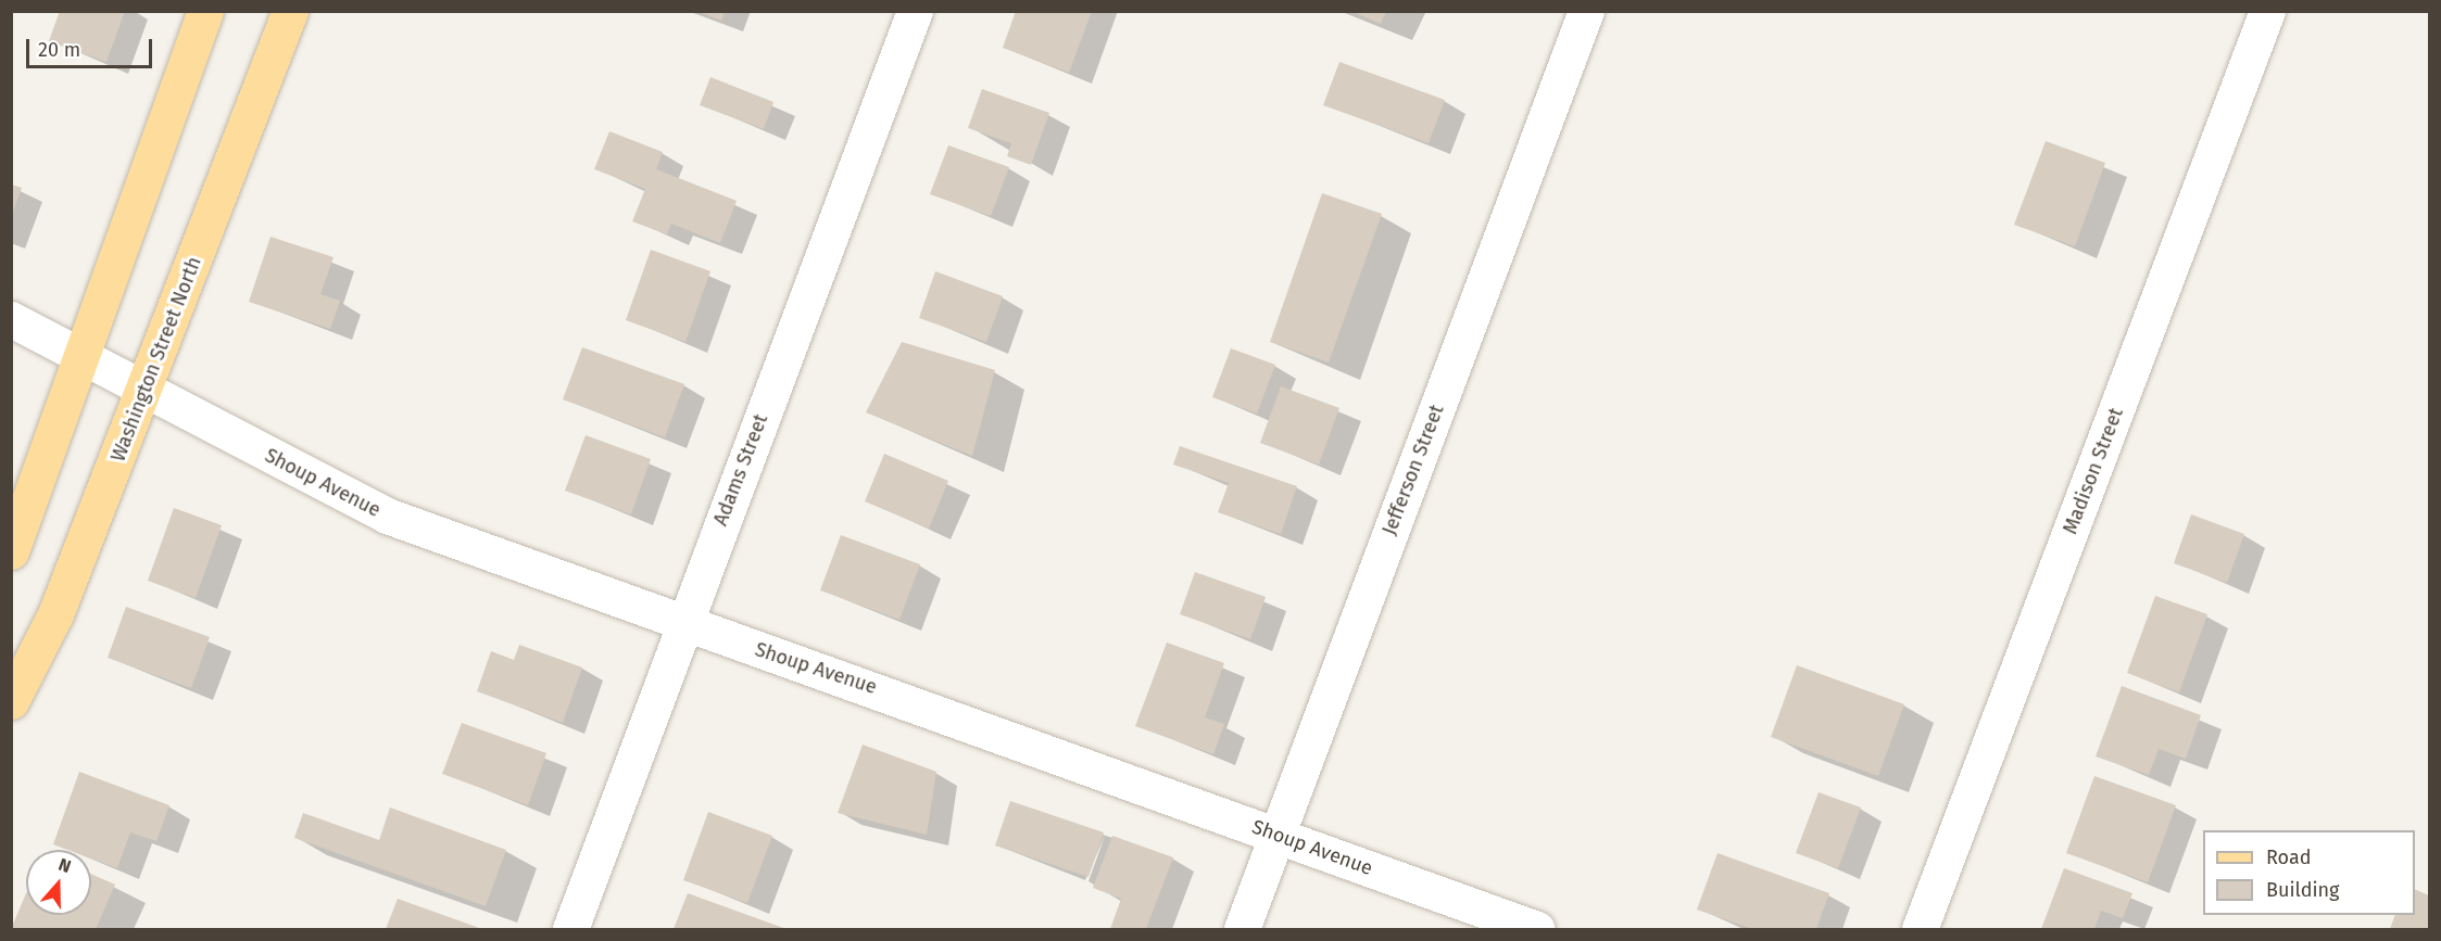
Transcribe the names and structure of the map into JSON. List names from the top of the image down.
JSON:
{
  "streets": {
    "main road": ["Washington Street North"],
    "street": [
      "Adams Street",
      "Jefferson Street",
      "Madison Street",
      "Shoup Avenue"
    ]
  },
  "crossings": [
    ["Washington Street North", "Shoup Avenue"],
    ["Adams Street", "Shoup Avenue"],
    ["Jefferson Street", "Shoup Avenue"]
  ],
  "legend": ["Road", "Building"],
  "scale_bar": "20 m",
  "north": "top"
}
